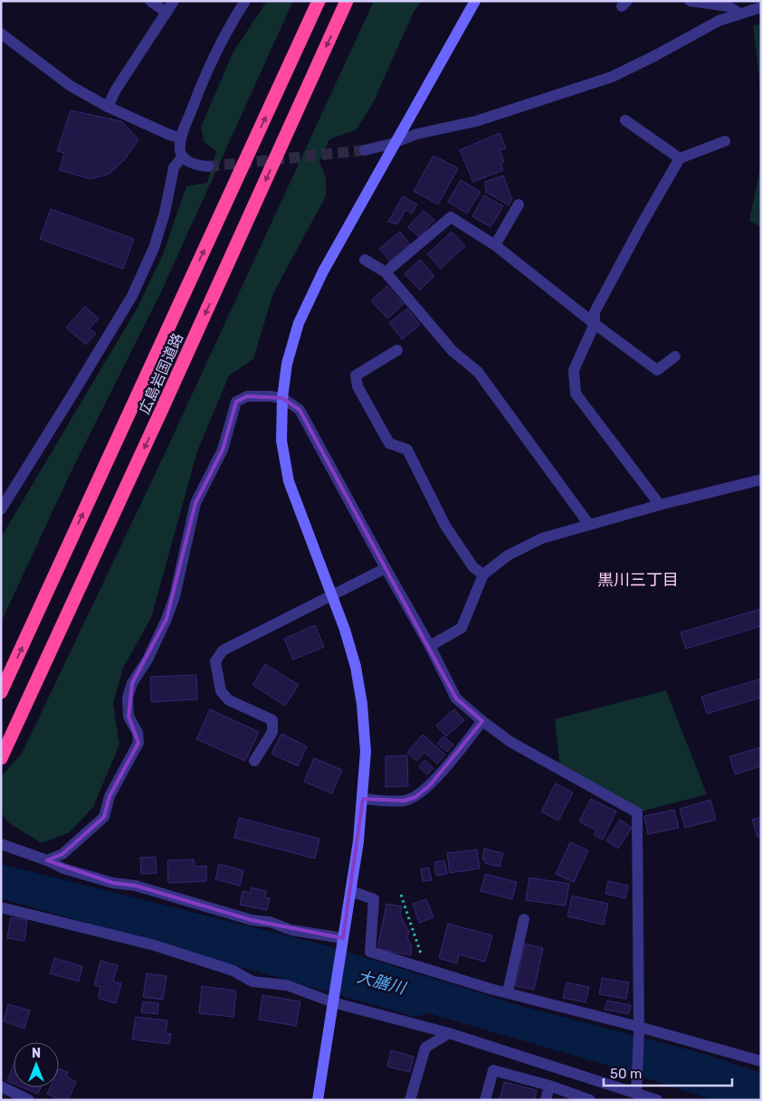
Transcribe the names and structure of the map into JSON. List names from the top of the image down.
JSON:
{
  "streets": {
    "highway": ["広島岩国道路"]
  },
  "districts": ["黒川三丁目"],
  "water": ["大膳川"],
  "scale_bar": "50 m",
  "north": "top"
}
